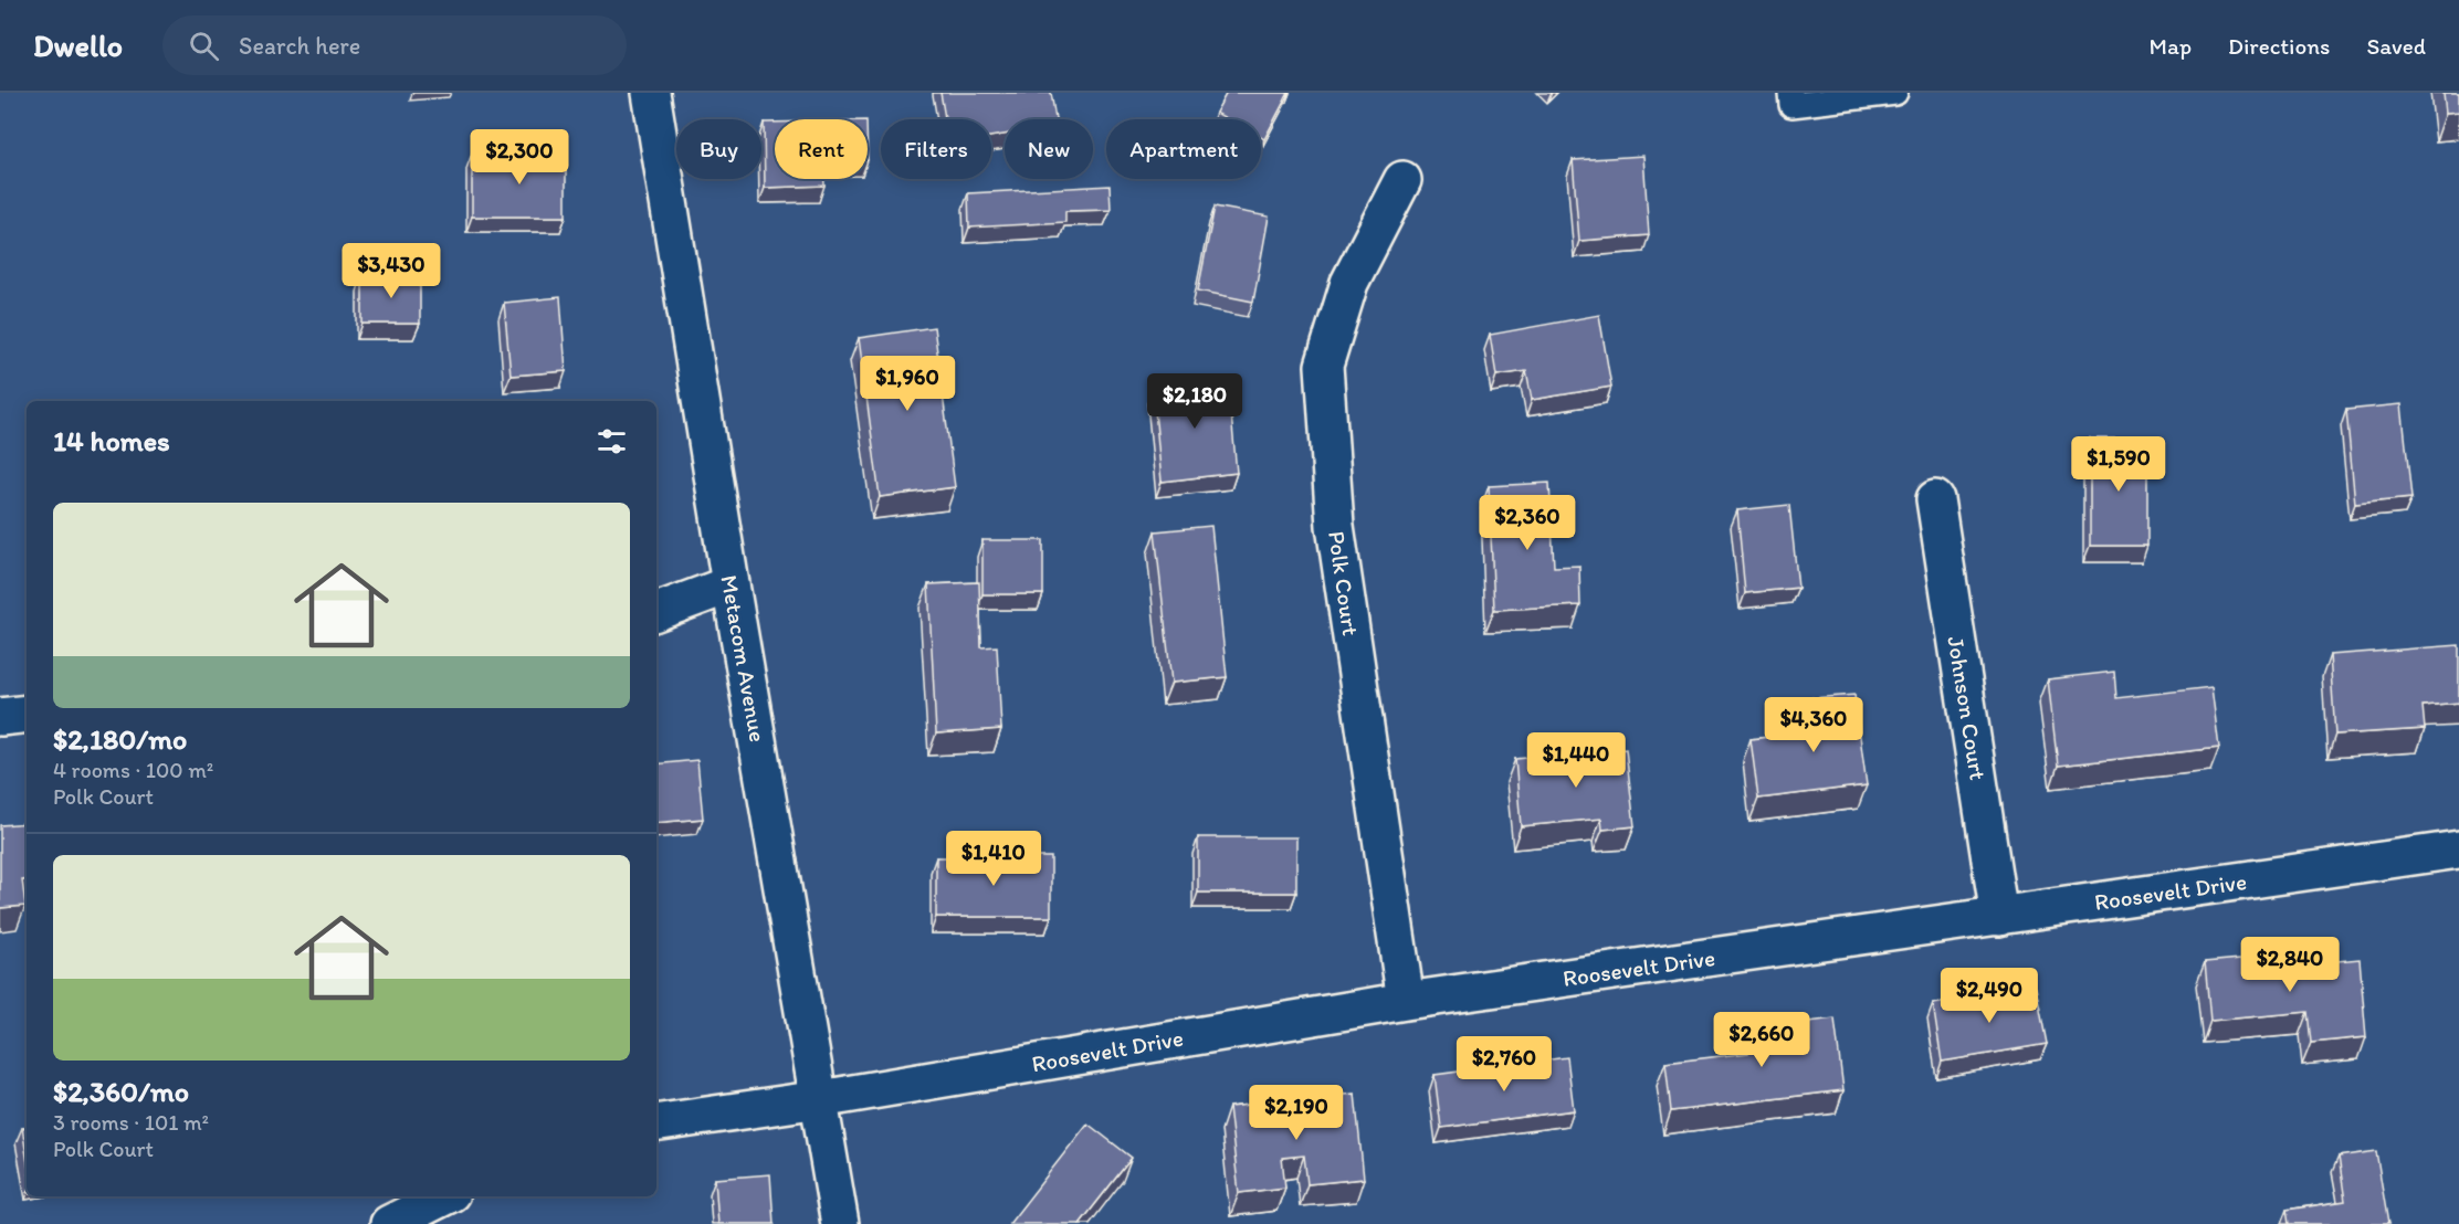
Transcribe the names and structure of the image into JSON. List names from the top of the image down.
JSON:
{
  "streets": {
    "street": [
      "Polk Court",
      "Metacom Avenue",
      "Johnson Court",
      "Roosevelt Drive"
    ]
  },
  "crossings": [
    ["Polk Court", "Roosevelt Drive"],
    ["Metacom Avenue", "Roosevelt Drive"],
    ["Johnson Court", "Roosevelt Drive"]
  ],
  "page": {
    "header": "Dwello",
    "search": "Search here",
    "nav": ["Map", "Directions", "Saved"],
    "chip": [
      "Buy",
      "Rent",
      "Filters",
      "New",
      "Apartment"
    ],
    "price": [
      "$2,300",
      "$3,430",
      "$1,960",
      "$2,180",
      "$1,590",
      "$2,360",
      "$4,360",
      "$1,440",
      "$1,410",
      "$2,840",
      "$2,490",
      "$2,660",
      "$2,760",
      "$2,190"
    ],
    "heading": "14 homes",
    "list": [
      {
        "name": "$2,180/mo",
        "note": "4 rooms · 100 m² · Polk Court"
      },
      {
        "name": "$2,360/mo",
        "note": "3 rooms · 101 m² · Polk Court"
      }
    ]
  }
}
